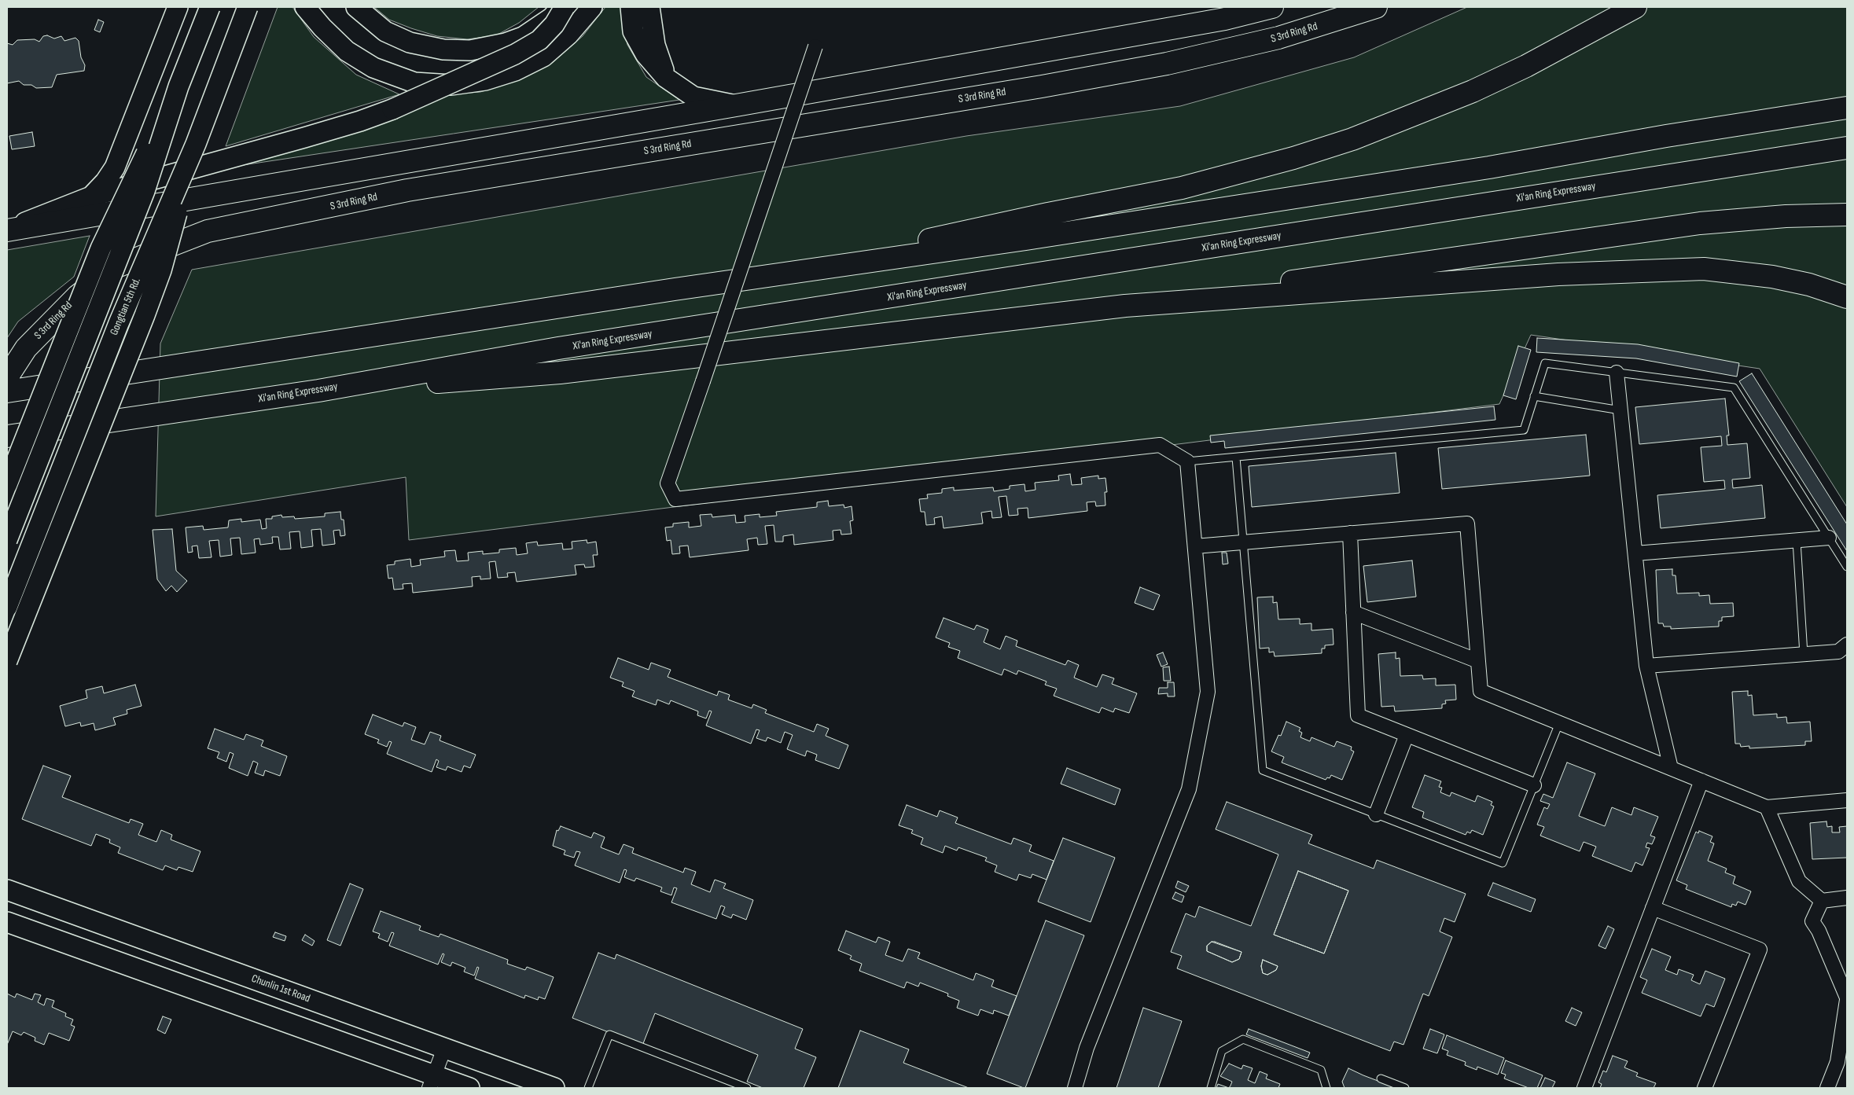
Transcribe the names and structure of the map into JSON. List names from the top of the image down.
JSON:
{
  "streets": {
    "highway": ["S 3rd Ring Rd", "Xi'an Ring Expressway"],
    "main road": ["Gongtian 5th Rd.", "Chunlin 1st Road"]
  }
}
